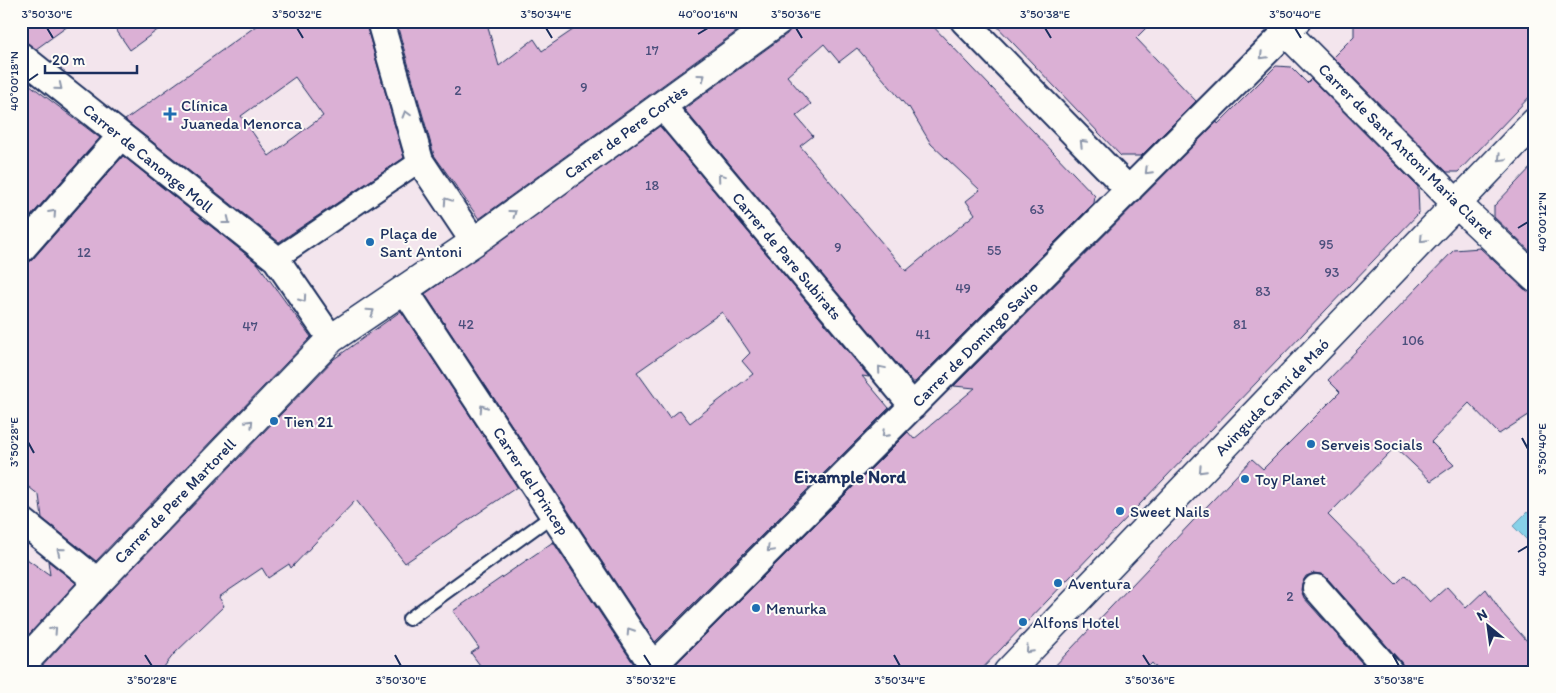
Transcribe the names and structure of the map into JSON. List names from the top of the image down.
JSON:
{
  "streets": {
    "street": [
      "Carrer de Pere Cortès",
      "Carrer de Sant Antoni Maria Claret",
      "Carrer de Canonge Moll",
      "Carrer de Pare Subirats",
      "Carrer de Domingo Savio",
      "Avinguda Camí de Maó",
      "Carrer del Princep",
      "Carrer de Pere Martorell"
    ]
  },
  "crossings": [
    ["Carrer de Pere Cortès", "Carrer de Pare Subirats"],
    ["Carrer de Sant Antoni Maria Claret", "Carrer de Domingo Savio"],
    ["Carrer de Sant Antoni Maria Claret", "Avinguda Camí de Maó"],
    ["Carrer de Pare Subirats", "Carrer de Domingo Savio"],
    ["Carrer de Domingo Savio", "Carrer del Princep"]
  ],
  "one_way": [
    "Carrer de Pere Cortès",
    "Carrer de Canonge Moll",
    "Carrer de Pare Subirats",
    "Carrer de Domingo Savio",
    "Avinguda Camí de Maó",
    "Carrer del Princep",
    "Carrer de Pere Martorell"
  ],
  "districts": ["Eixample Nord"],
  "places": {
    "health": ["Clínica Juaneda Menorca"],
    "other": [
      "Plaça de Sant Antoni",
      "Tien 21",
      "Serveis Socials",
      "Toy Planet",
      "Sweet Nails",
      "Aventura",
      "Menurka",
      "Alfons Hotel"
    ]
  },
  "house_numbers": [
    "17",
    "9",
    "2",
    "18",
    "63",
    "95",
    "9",
    "55",
    "12",
    "93",
    "49",
    "83",
    "42",
    "81",
    "47",
    "41",
    "106",
    "2"
  ],
  "scale_bar": "20 m",
  "north": "top left",
  "coordinates": [
    "3°50'30\"E",
    "3°50'32\"E",
    "3°50'34\"E",
    "40°00'16\"N",
    "3°50'36\"E",
    "3°50'38\"E",
    "3°50'40\"E",
    "40°00'18\"N",
    "40°00'12\"N",
    "3°50'28\"E",
    "40°00'10\"N"
  ]
}
